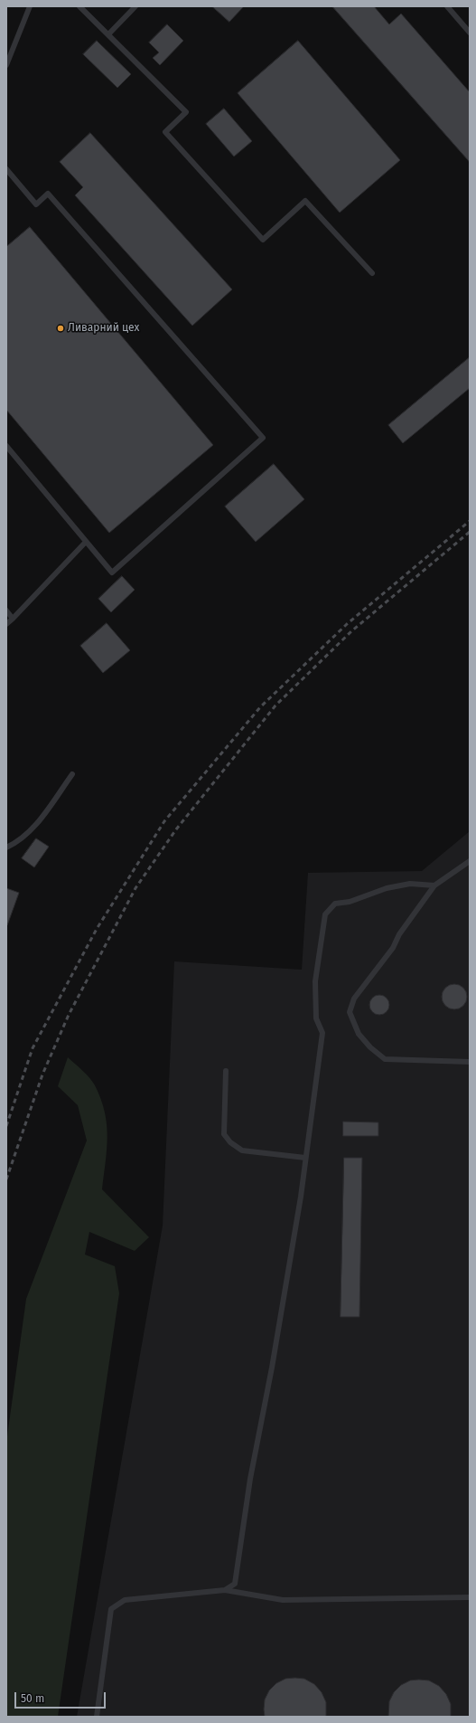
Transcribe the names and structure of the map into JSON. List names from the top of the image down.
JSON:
{
  "places": ["Ливарний цех"],
  "scale_bar": "50 m"
}
